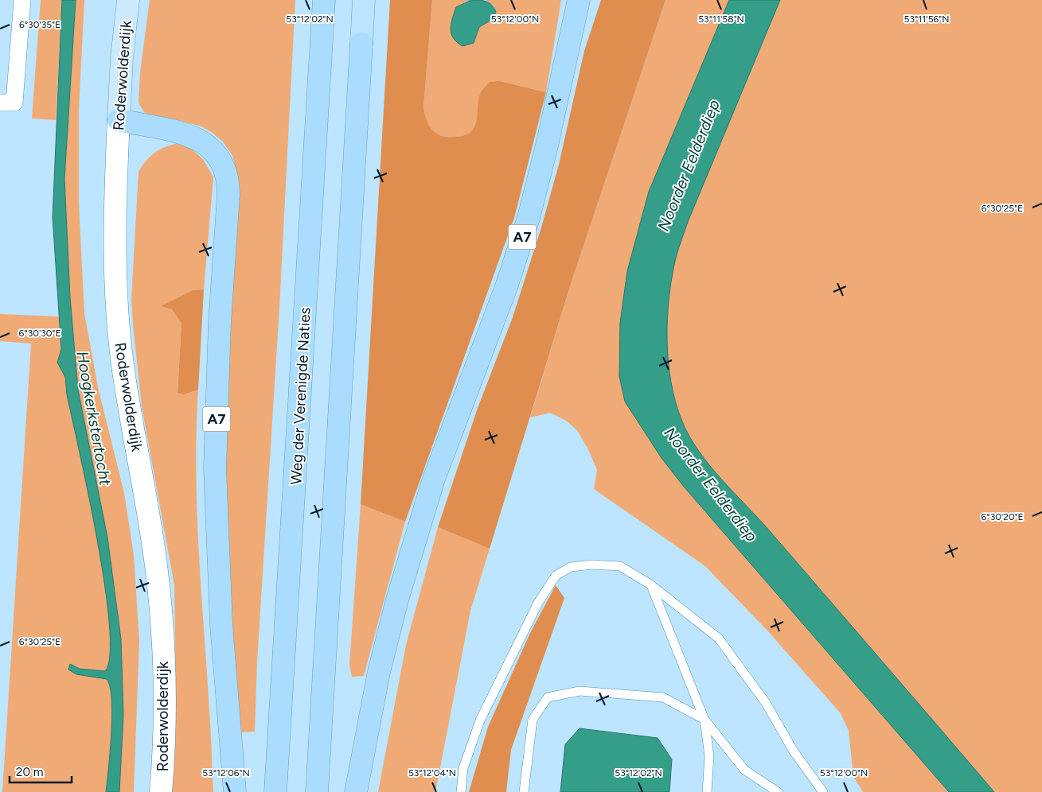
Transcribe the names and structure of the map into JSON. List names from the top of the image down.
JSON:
{
  "streets": {
    "highway": ["A7", "Weg der Verenigde Naties"],
    "main road": ["Roderwolderdijk"]
  },
  "crossings": [
    ["Roderwolderdijk", "A7"]
  ],
  "water": ["Noorder Eelderdiep", "Hoogkerkstertocht"],
  "scale_bar": "20 m",
  "coordinates": [
    "53°12'02\"N",
    "53°12'00\"N",
    "53°11'58\"N",
    "53°11'56\"N",
    "6°30'35\"E",
    "6°30'25\"E",
    "6°30'30\"E",
    "6°30'20\"E",
    "53°12'06\"N",
    "53°12'04\"N"
  ]
}
